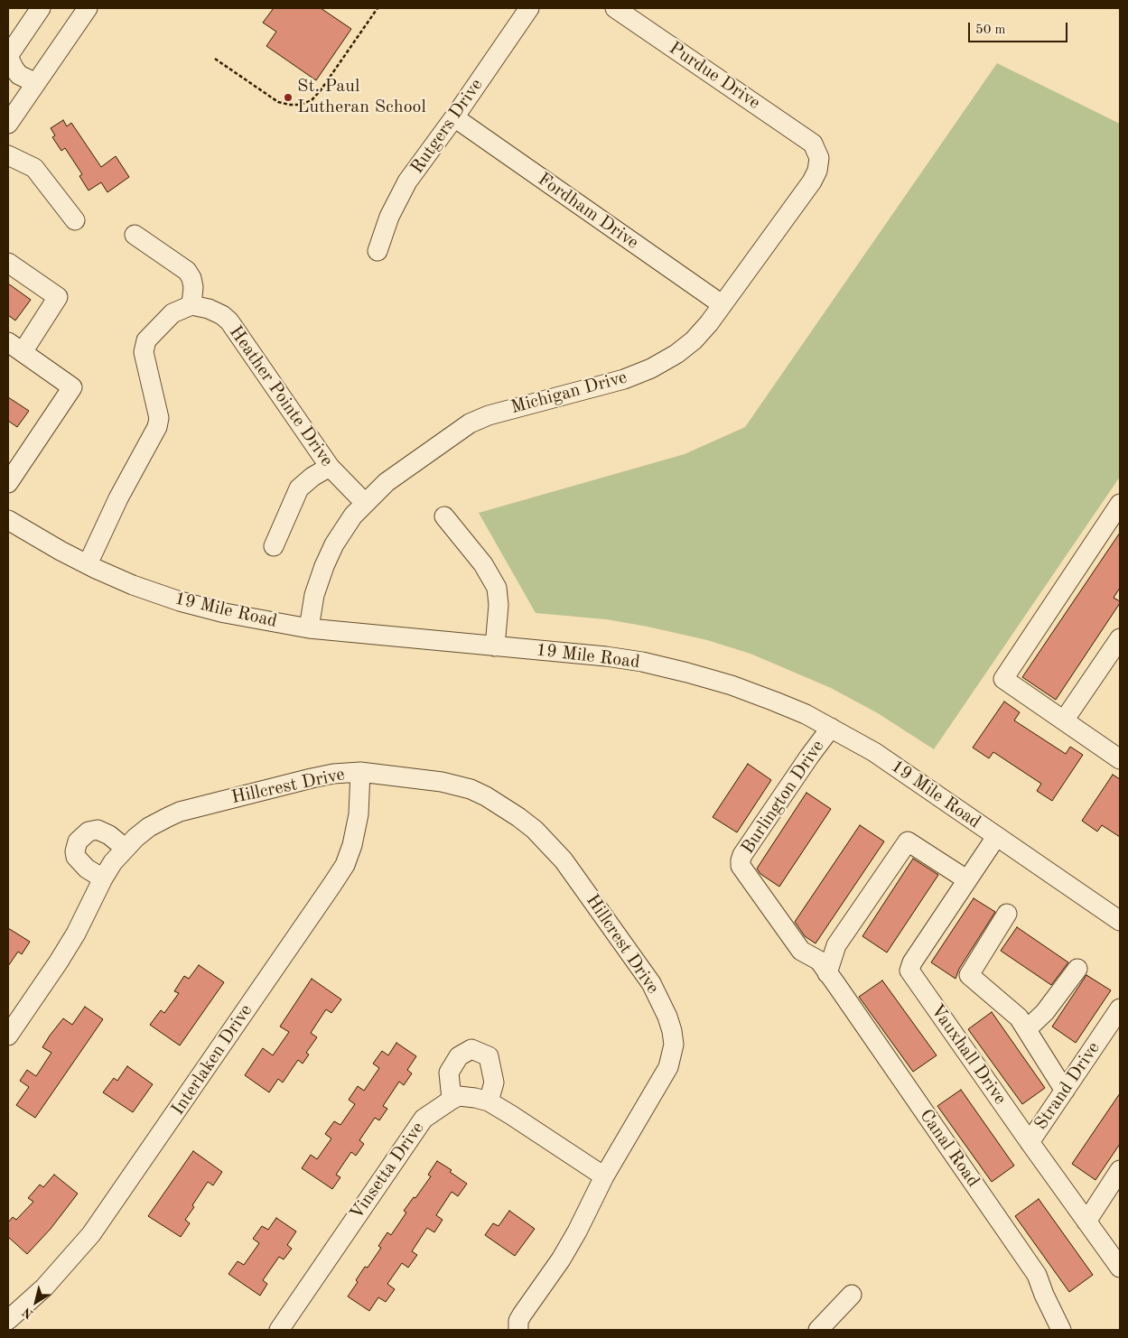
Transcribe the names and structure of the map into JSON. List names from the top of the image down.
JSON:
{
  "streets": {
    "street": [
      "Purdue Drive",
      "Rutgers Drive",
      "Fordham Drive",
      "Michigan Drive",
      "Heather Pointe Drive",
      "19 Mile Road",
      "Hillcrest Drive",
      "Burlington Drive",
      "Vauxhall Drive",
      "Interlaken Drive",
      "Strand Drive",
      "Canal Road",
      "Vinsetta Drive"
    ]
  },
  "crossings": [
    ["Purdue Drive", "Michigan Drive"],
    ["Rutgers Drive", "Fordham Drive"],
    ["Fordham Drive", "Michigan Drive"],
    ["Michigan Drive", "Heather Pointe Drive"],
    ["Michigan Drive", "19 Mile Road"],
    ["19 Mile Road", "Burlington Drive"],
    ["19 Mile Road", "Vauxhall Drive"],
    ["Hillcrest Drive", "Interlaken Drive"],
    ["Hillcrest Drive", "Vinsetta Drive"],
    ["Burlington Drive", "Canal Road"],
    ["Vauxhall Drive", "Strand Drive"]
  ],
  "places": ["St. Paul Lutheran School"],
  "scale_bar": "50 m",
  "north": "bottom left"
}
